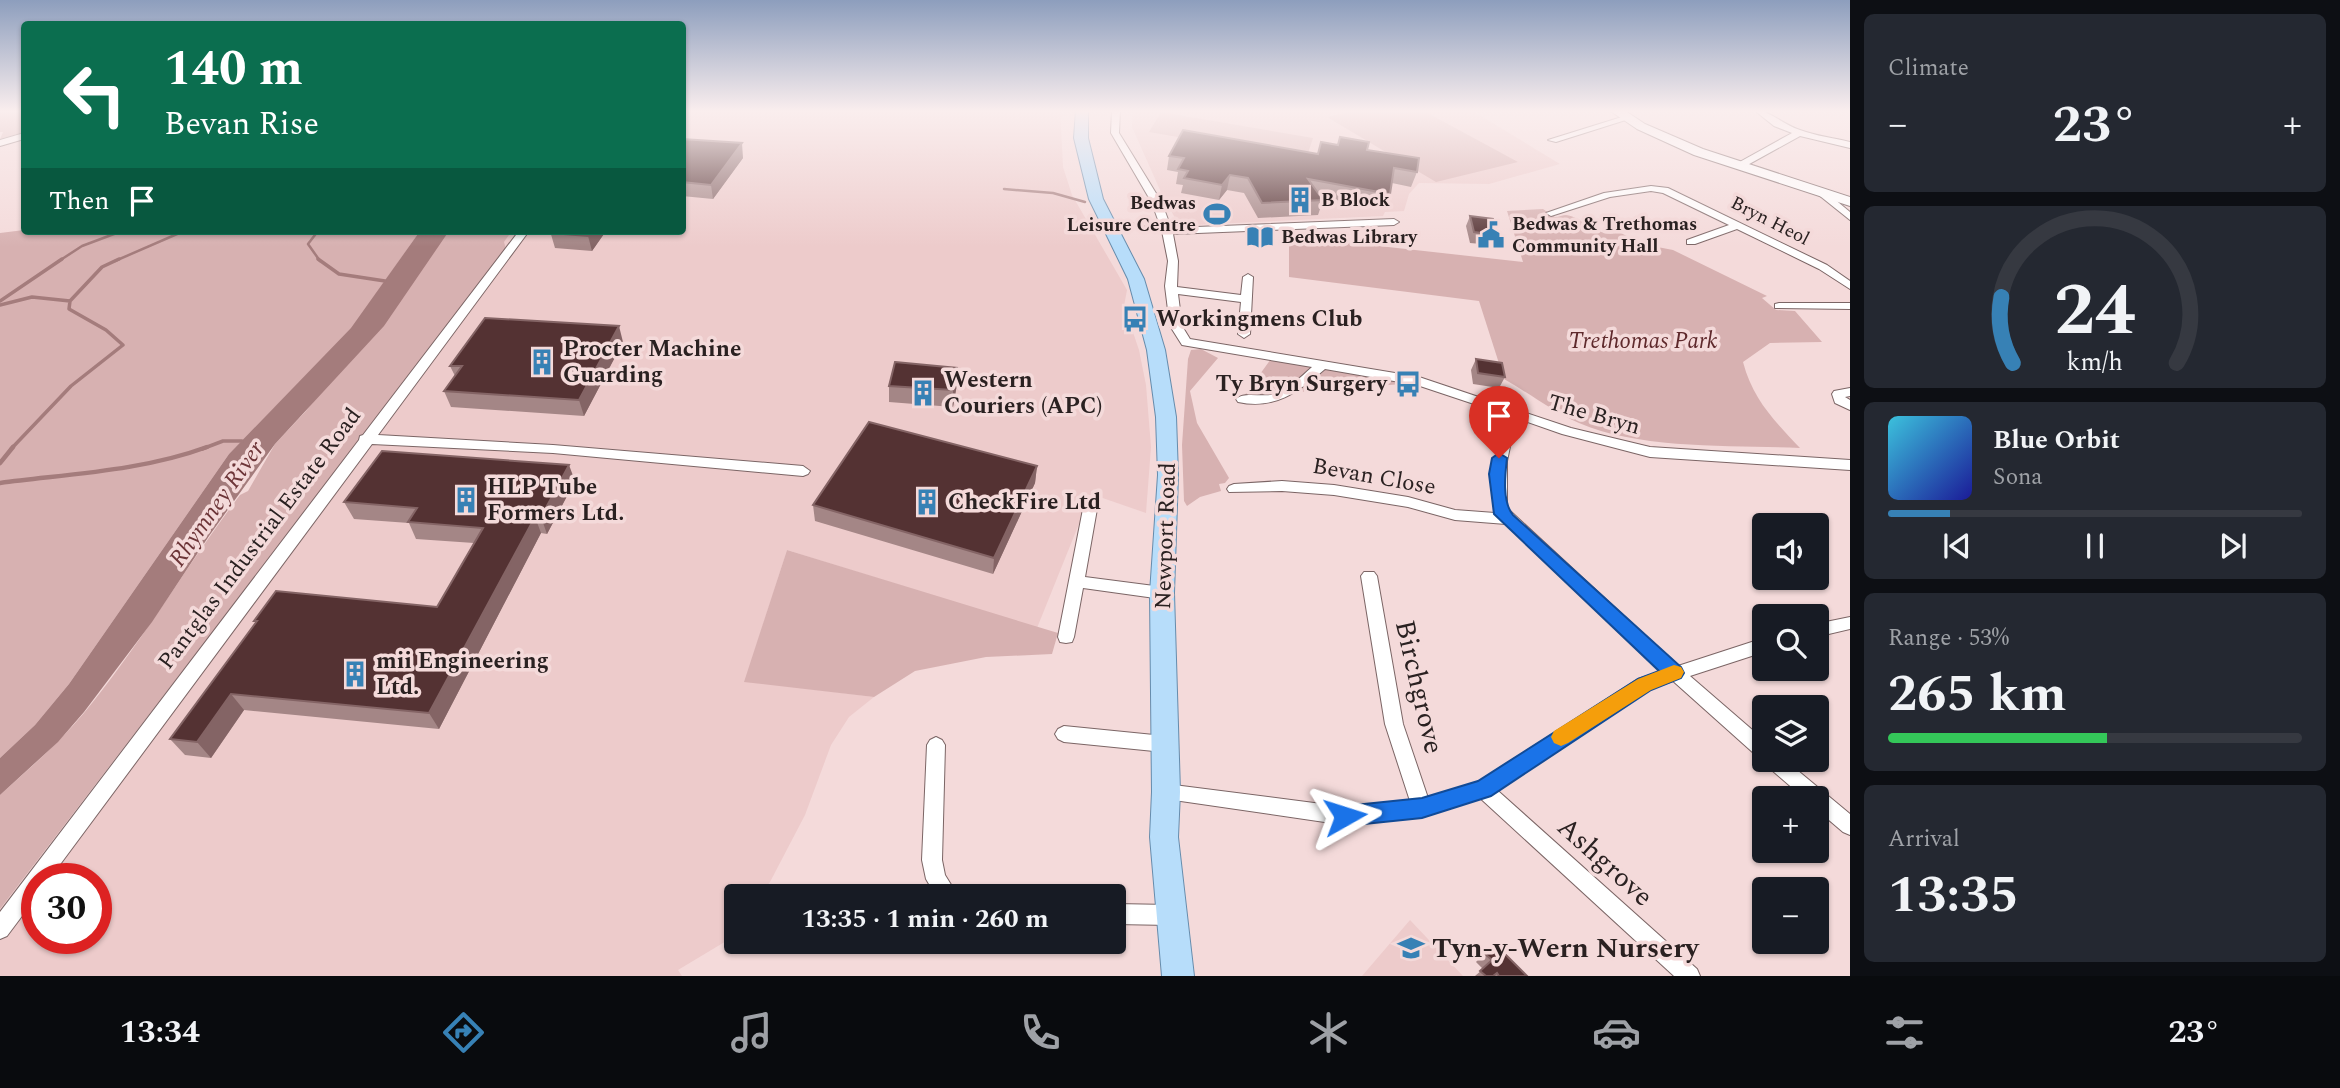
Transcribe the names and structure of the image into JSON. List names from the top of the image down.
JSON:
{
  "streets": {
    "main road": ["Newport Road"],
    "street": [
      "Bryn Heol",
      "The Bryn",
      "Bevan Close",
      "Pantglas Industrial Estate Road",
      "Birchgrove",
      "Ashgrove"
    ]
  },
  "water": ["Rhymney River"],
  "parks": ["Trethomas Park"],
  "places": {
    "building": [
      "B Block",
      "Procter Machine Guarding",
      "Western Couriers (APC)",
      "HLP Tube Formers Ltd.",
      "CheckFire Ltd",
      "mii Engineering Ltd."
    ],
    "sports": ["Bedwas Leisure Centre"],
    "public building": ["Bedwas & Trethomas Community Hall"],
    "library": ["Bedwas Library"],
    "bus stop": ["Workingmens Club", "Ty Bryn Surgery"],
    "school or university": ["Tyn-y-Wern Nursery"]
  },
  "page": {
    "tile": [
      "Climate",
      ["Range · 53%", "265 km"],
      ["Arrival", "13:35"]
    ],
    "turn": ["140 m", "Bevan Rise"],
    "heat": ["−", "23°", "+"],
    "then": "Then",
    "song": ["Blue Orbit", "Sona"],
    "map_buttons": ["+", "−"],
    "limit": "30",
    "trip": "13:35 · 1 min · 260 m",
    "tabs": ["13:34", "23°"],
    "gauge": ["24", "km/h"]
  }
}
